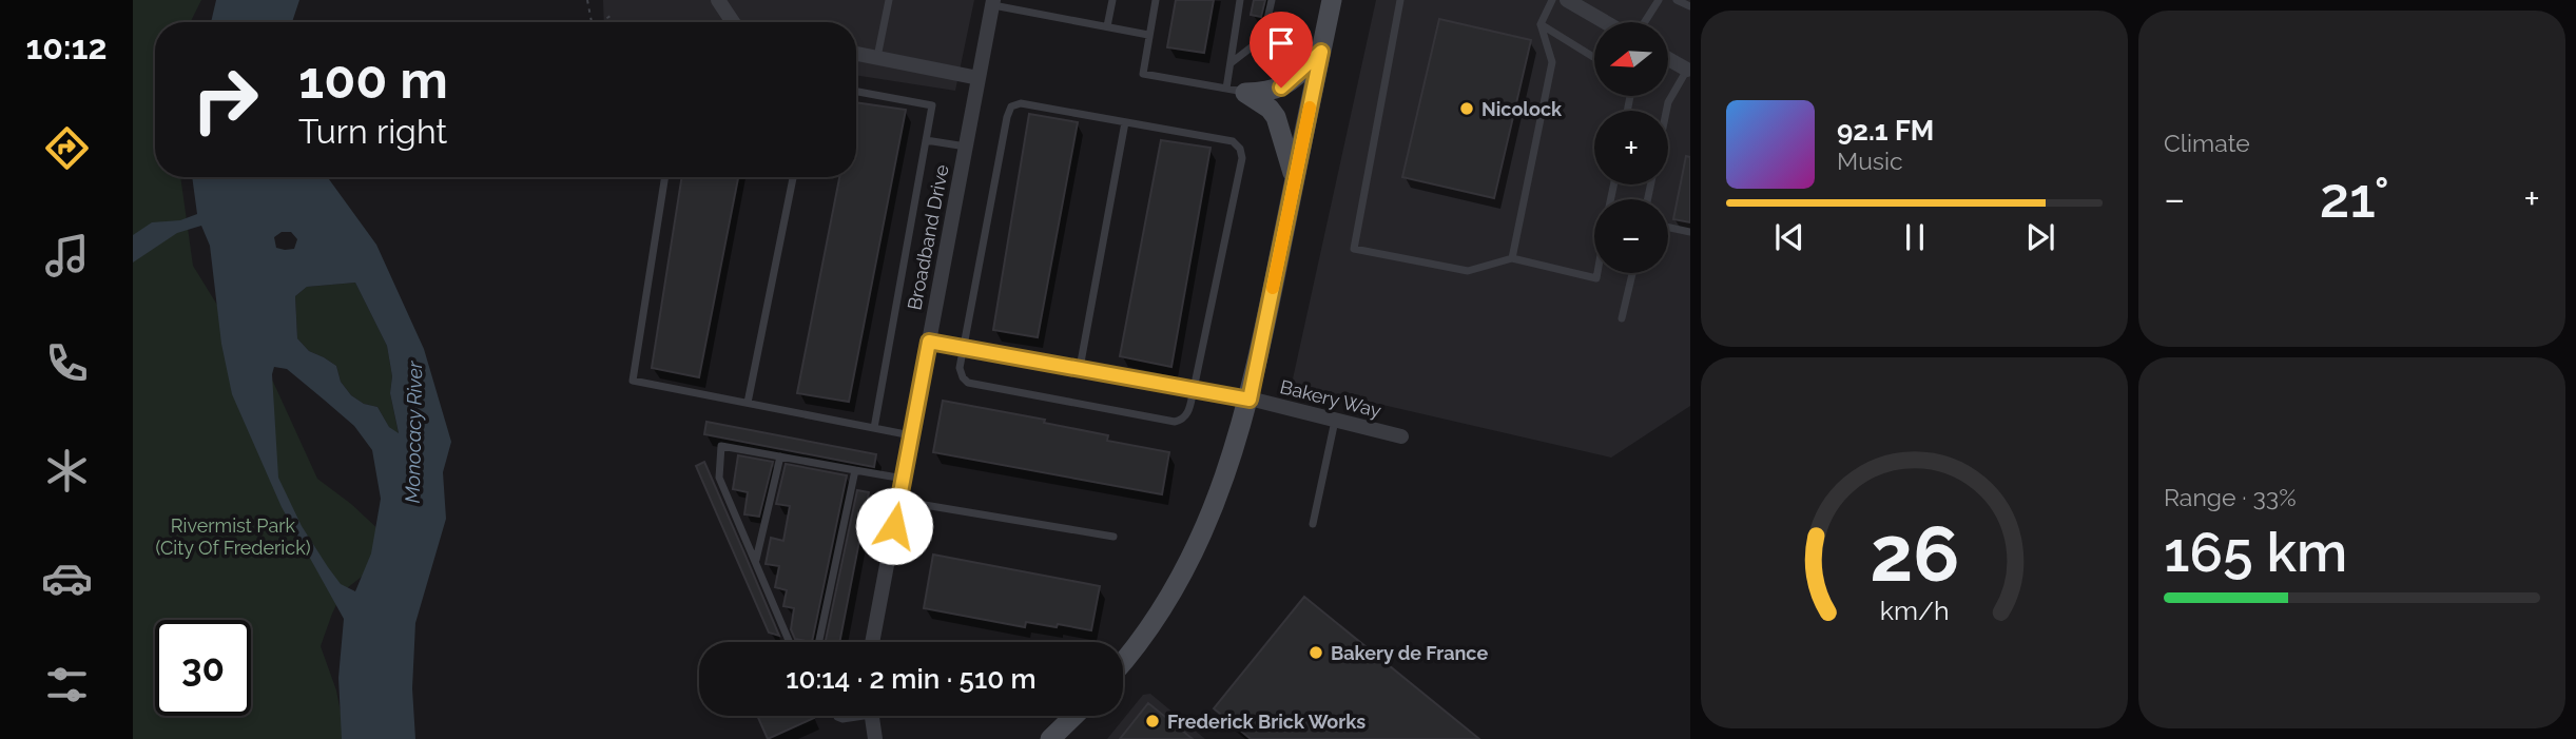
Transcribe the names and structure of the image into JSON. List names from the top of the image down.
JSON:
{
  "streets": {
    "street": ["Broadband Drive", "Bakery Way"]
  },
  "water": ["Monocacy River"],
  "parks": ["Rivermist Park (City Of Frederick)"],
  "places": ["Nicolock", "Bakery de France", "Frederick Brick Works"],
  "north": "left",
  "page": {
    "tabs": "10:12",
    "tile": [
      "Climate",
      ["Range · 33%", "165 km"]
    ],
    "map_buttons": ["+", "−"],
    "turn": ["100 m", "Turn right"],
    "song": ["92.1 FM", "Music"],
    "heat": ["−", "21°", "+"],
    "limit": "30",
    "trip": "10:14 · 2 min · 510 m",
    "gauge": ["26", "km/h"]
  }
}
